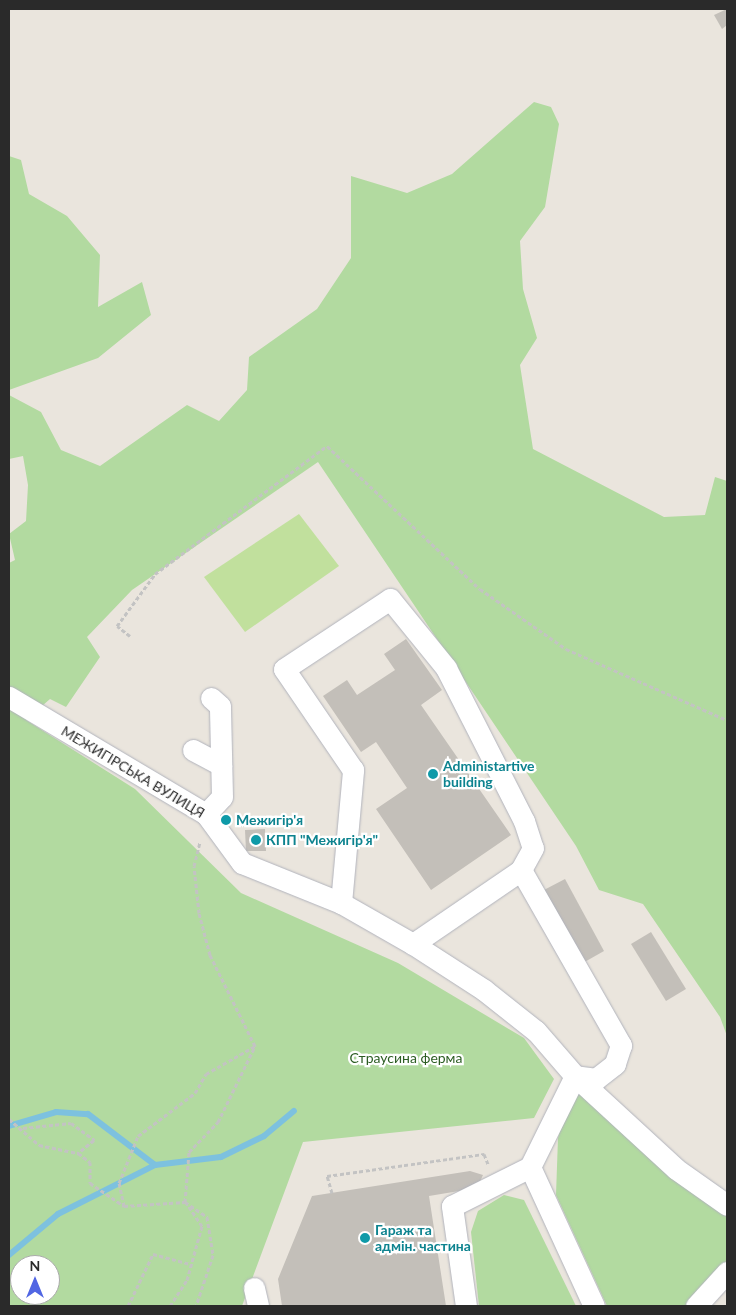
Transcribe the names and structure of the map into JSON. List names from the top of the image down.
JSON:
{
  "streets": {
    "lane": ["МЕЖИГІРСЬКА ВУЛИЦЯ"]
  },
  "parks": ["Страусина ферма"],
  "places": [
    "Administartive building",
    "Межигір'я",
    "КПП \"Межигір'я\"",
    "Гараж та адмін. частина"
  ],
  "north": "top"
}
